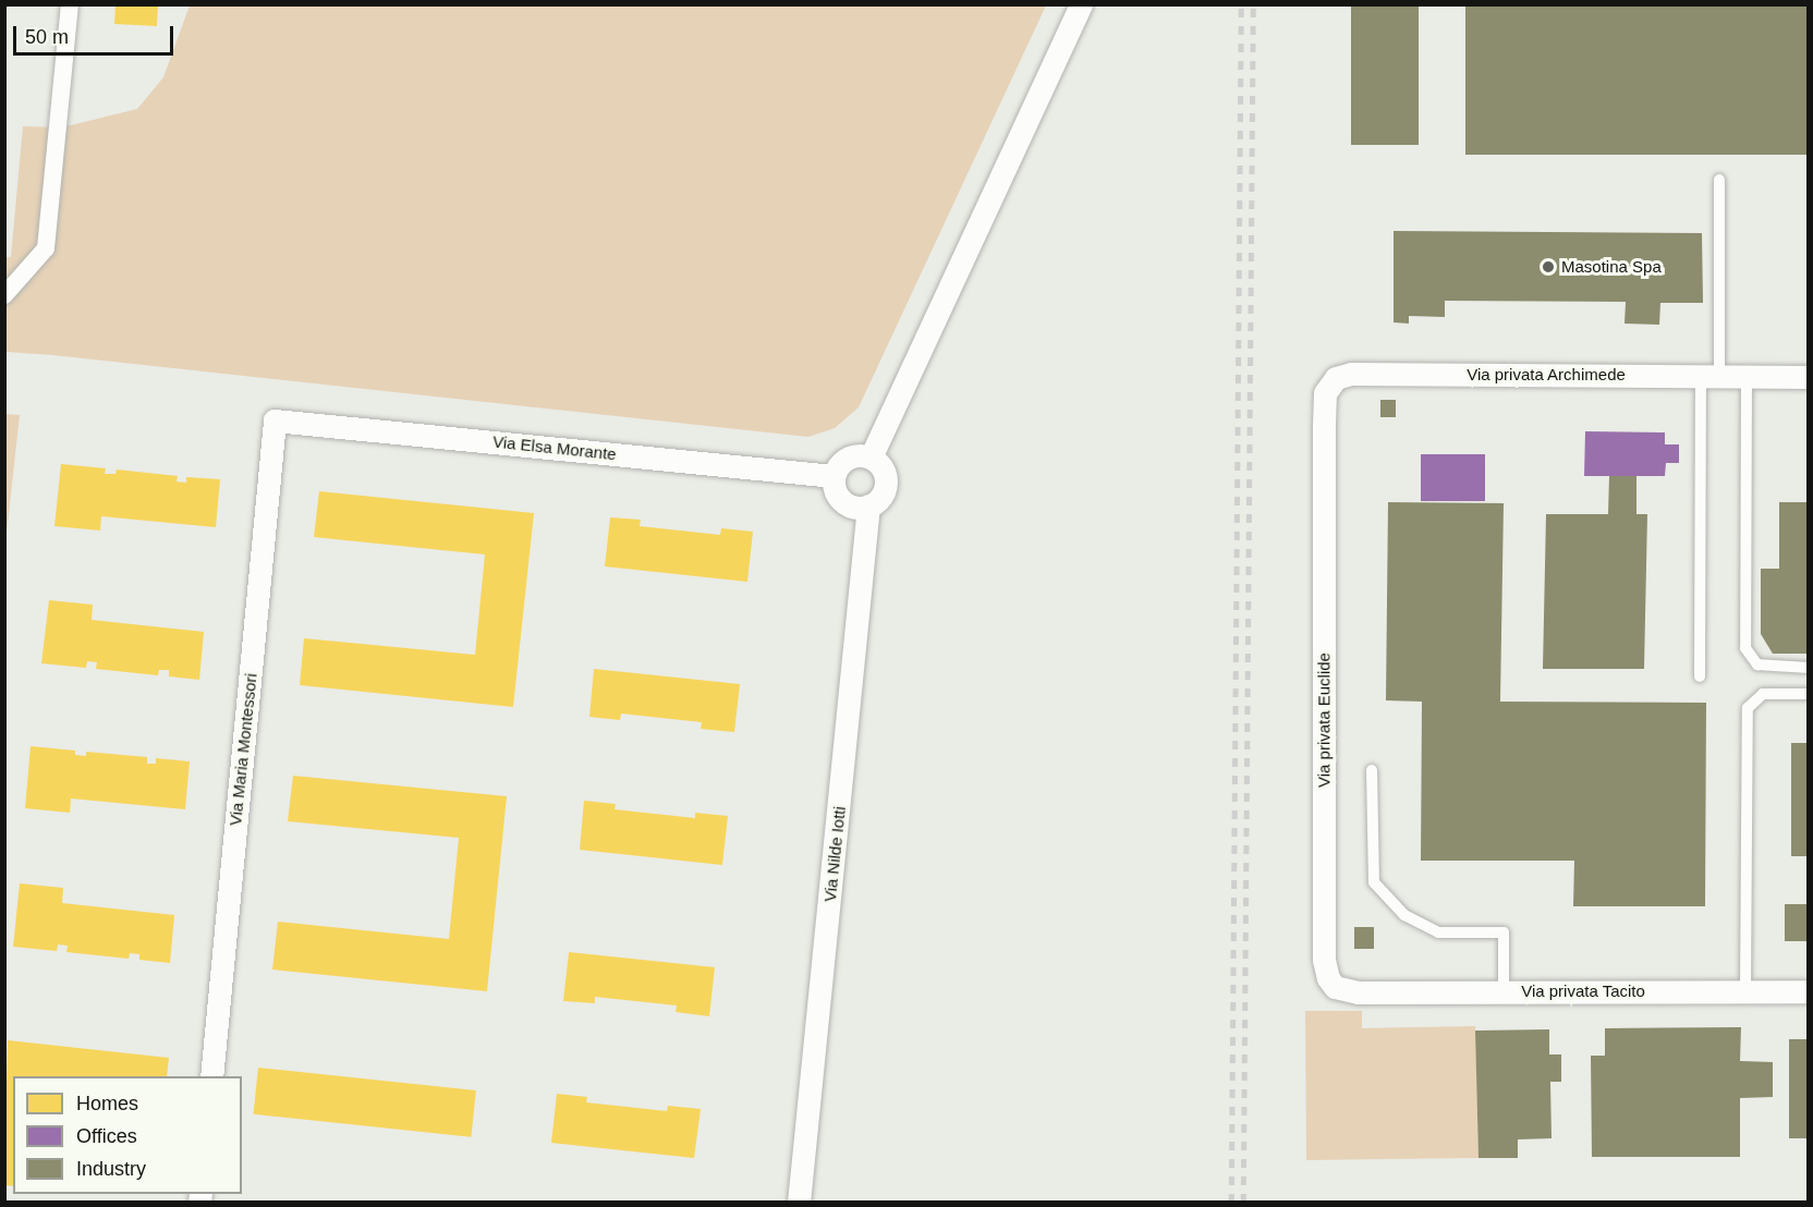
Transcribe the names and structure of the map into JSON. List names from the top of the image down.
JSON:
{
  "streets": {
    "street": [
      "Via privata Archimede",
      "Via Elsa Morante",
      "Via privata Euclide",
      "Via Maria Montessori",
      "Via Nilde Iotti",
      "Via privata Tacito"
    ]
  },
  "crossings": [
    ["Via privata Archimede", "Via privata Euclide"],
    ["Via Elsa Morante", "Via Maria Montessori"],
    ["Via Elsa Morante", "Via Nilde Iotti"],
    ["Via privata Euclide", "Via privata Tacito"]
  ],
  "places": ["Masotina Spa"],
  "legend": ["Homes", "Offices", "Industry"],
  "scale_bar": "50 m"
}
